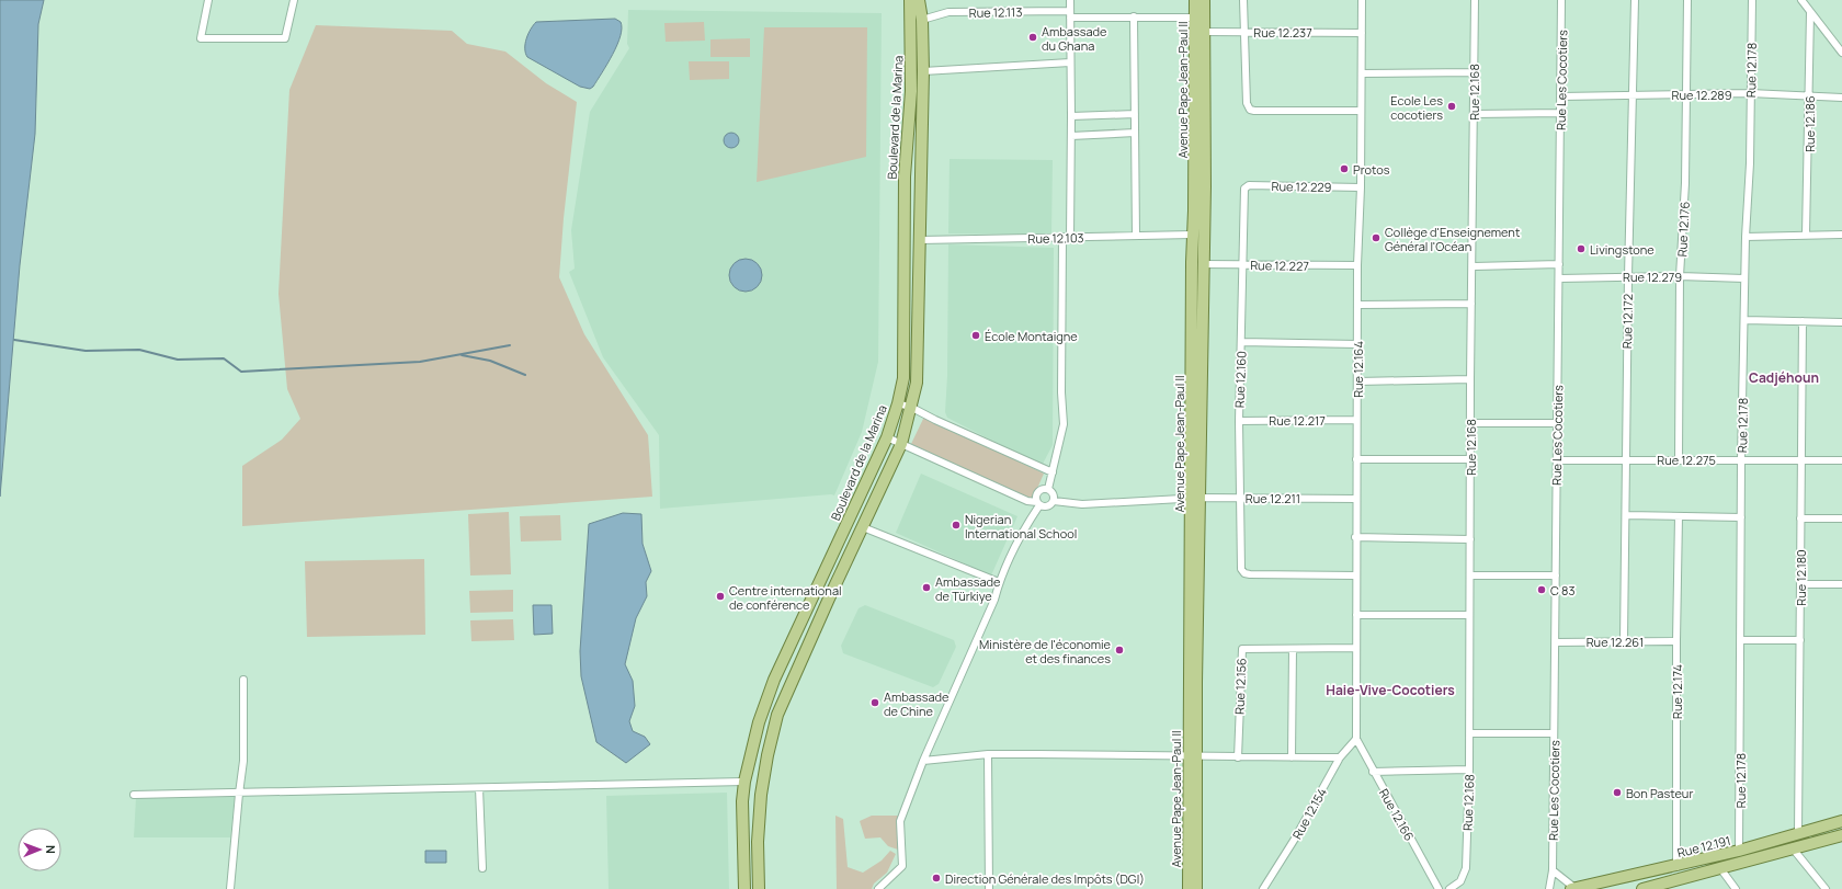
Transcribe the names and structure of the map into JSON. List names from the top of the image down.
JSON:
{
  "streets": {
    "main road": ["Avenue Pape Jean-Paul II", "Boulevard de la Marina", "Rue 12.191"],
    "street": [
      "Rue 12.113",
      "Rue 12.237",
      "Rue 12.178",
      "Rue Les Cocotiers",
      "Rue 12.168",
      "Rue 12.289",
      "Rue 12.186",
      "Rue 12.229",
      "Rue 12.176",
      "Rue 12.103",
      "Rue 12.227",
      "Rue 12.279",
      "Rue 12.172",
      "Rue 12.164",
      "Rue 12.160",
      "Rue 12.217",
      "Rue 12.275",
      "Rue 12.211",
      "Rue 12.180",
      "Rue 12.261",
      "Rue 12.156",
      "Rue 12.174",
      "Rue 12.154",
      "Rue 12.166"
    ]
  },
  "crossings": [
    ["Rue 12.113", "Avenue Pape Jean-Paul II"],
    ["Rue 12.113", "Boulevard de la Marina"],
    ["Rue 12.237", "Avenue Pape Jean-Paul II"],
    ["Rue 12.237", "Rue 12.164"],
    ["Rue 12.178", "Rue 12.289"],
    ["Rue 12.178", "Rue 12.279"],
    ["Rue 12.178", "Rue 12.275"],
    ["Rue 12.178", "Rue 12.191"],
    ["Rue Les Cocotiers", "Rue 12.289"],
    ["Rue Les Cocotiers", "Rue 12.279"],
    ["Rue Les Cocotiers", "Rue 12.275"],
    ["Rue Les Cocotiers", "Rue 12.261"],
    ["Avenue Pape Jean-Paul II", "Rue 12.103"],
    ["Avenue Pape Jean-Paul II", "Rue 12.227"],
    ["Avenue Pape Jean-Paul II", "Rue 12.211"],
    ["Rue 12.289", "Rue 12.186"],
    ["Rue 12.289", "Rue 12.176"],
    ["Rue 12.289", "Rue 12.172"],
    ["Boulevard de la Marina", "Rue 12.103"],
    ["Rue 12.229", "Rue 12.164"],
    ["Rue 12.229", "Rue 12.160"],
    ["Rue 12.176", "Rue 12.279"],
    ["Rue 12.176", "Rue 12.275"],
    ["Rue 12.227", "Rue 12.164"],
    ["Rue 12.227", "Rue 12.160"],
    ["Rue 12.279", "Rue 12.172"],
    ["Rue 12.172", "Rue 12.275"],
    ["Rue 12.172", "Rue 12.261"],
    ["Rue 12.164", "Rue 12.160"],
    ["Rue 12.164", "Rue 12.217"],
    ["Rue 12.164", "Rue 12.211"],
    ["Rue 12.164", "Rue 12.156"],
    ["Rue 12.164", "Rue 12.154"],
    ["Rue 12.164", "Rue 12.166"],
    ["Rue 12.160", "Rue 12.217"],
    ["Rue 12.160", "Rue 12.211"],
    ["Rue 12.275", "Rue 12.180"],
    ["Rue 12.180", "Rue 12.191"],
    ["Rue 12.261", "Rue 12.174"],
    ["Rue 12.174", "Rue 12.191"],
    ["Rue 12.154", "Rue 12.166"]
  ],
  "districts": ["Cadjéhoun", "Haie-Vive-Cocotiers"],
  "places": [
    "Ambassade du Ghana",
    "Ecole Les cocotiers",
    "Protos",
    "Collège d'Enseignement Général l'Océan",
    "Livingstone",
    "École Montaigne",
    "Nigerian International School",
    "Ambassade de Türkiye",
    "C 83",
    "Centre international de conférence",
    "Ministère de l'économie et des finances",
    "Ambassade de Chine",
    "Bon Pasteur",
    "Direction Générale des Impôts (DGI)"
  ],
  "north": "right"
}
